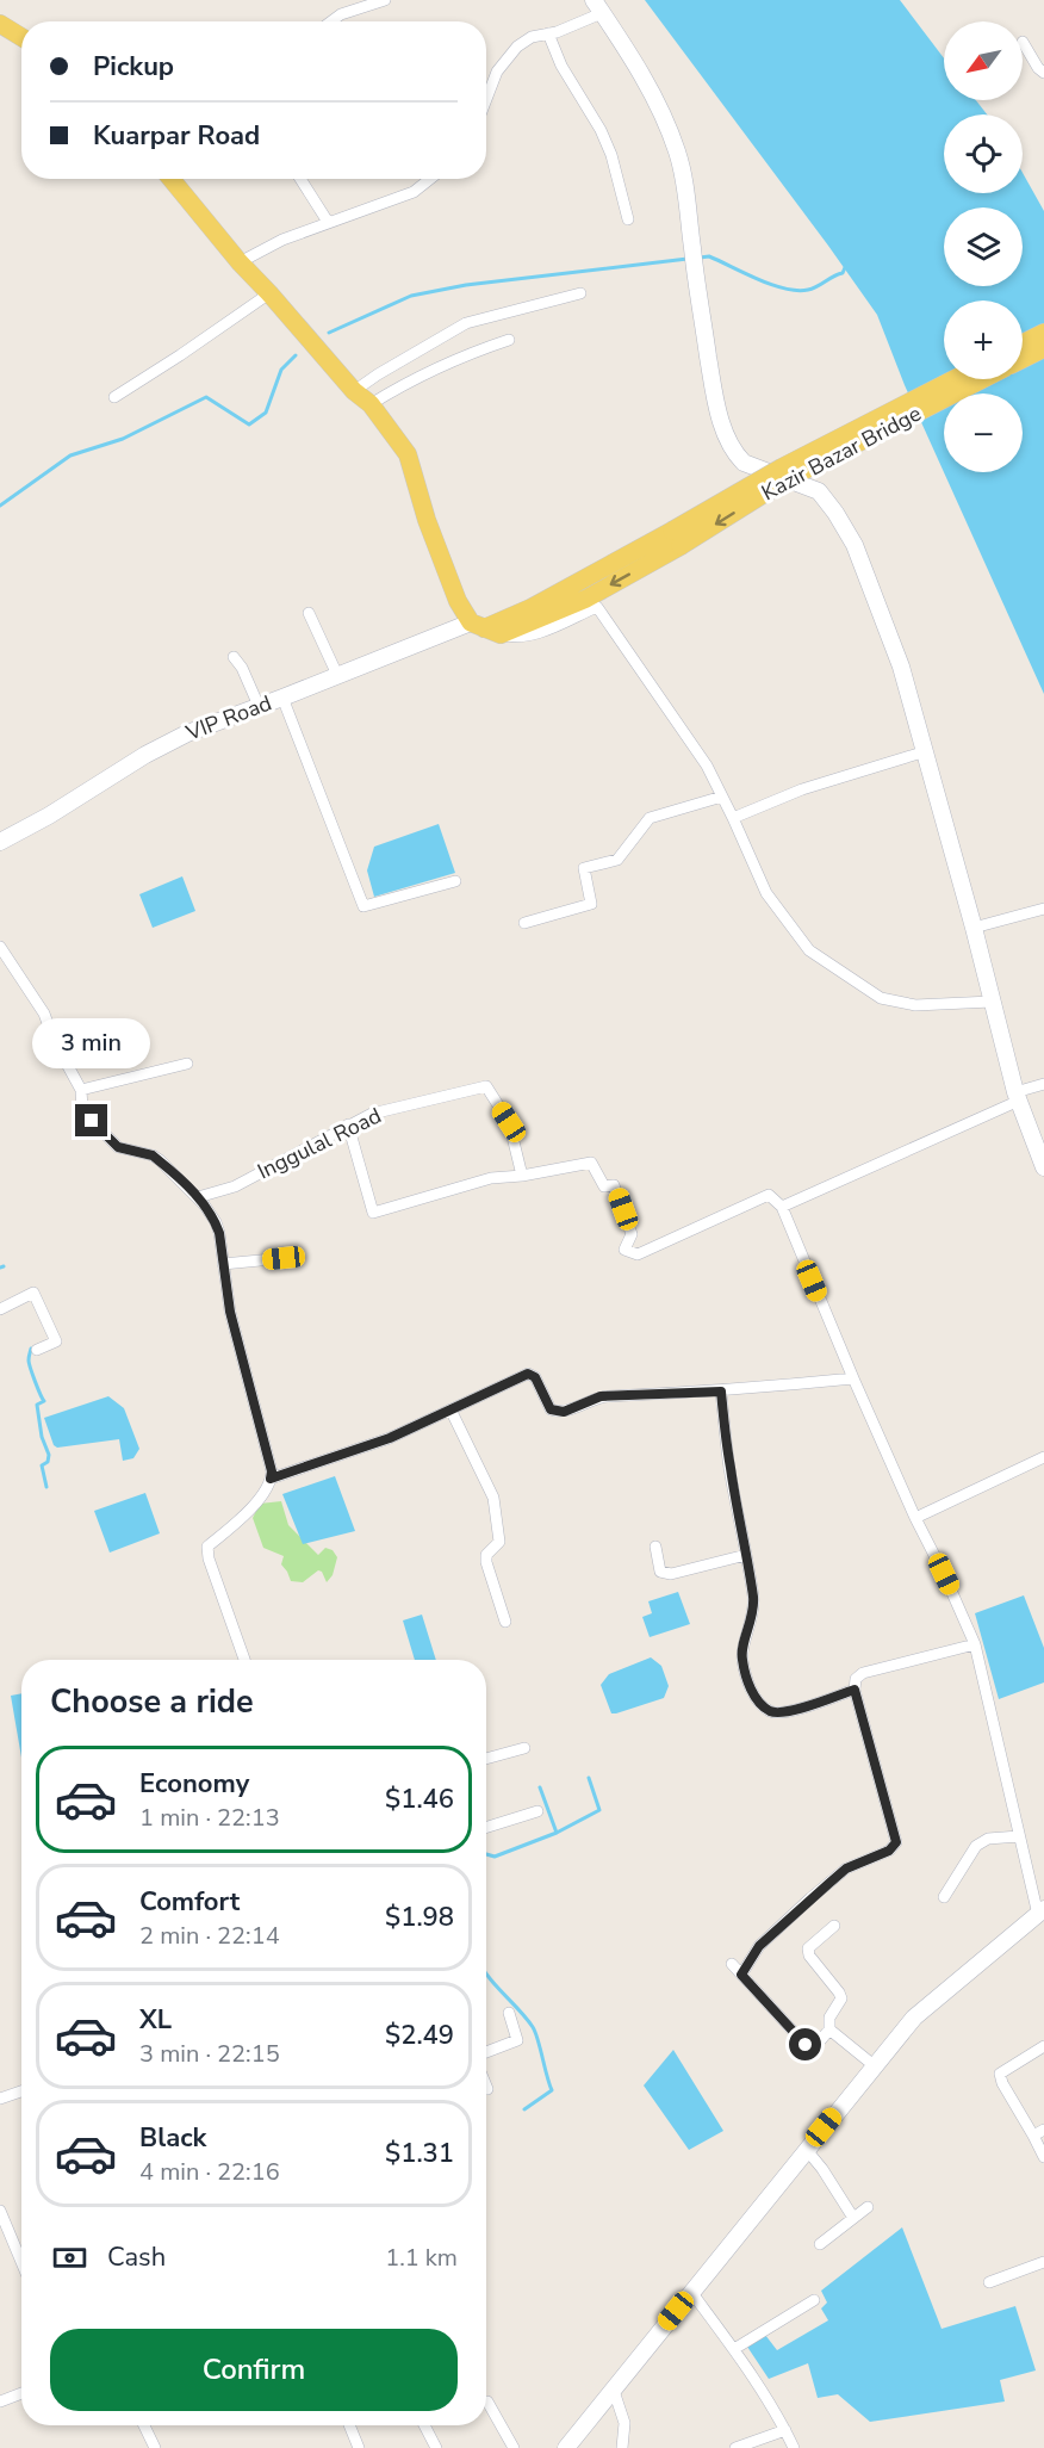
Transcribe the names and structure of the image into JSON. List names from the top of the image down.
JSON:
{
  "streets": {
    "main road": ["Kazir Bazar Bridge"],
    "street": ["VIP Road", "Inggulal Road"]
  },
  "north": "bottom left",
  "page": {
    "map_buttons": ["+", "−"],
    "banner": ["Pickup", "Kuarpar Road"],
    "bubble": "3 min",
    "heading": "Choose a ride",
    "list": [
      {
        "name": "Economy",
        "note": "1 min · 22:13",
        "value": "$1.46"
      },
      {
        "name": "Comfort",
        "note": "2 min · 22:14",
        "value": "$1.98"
      },
      {
        "name": "XL",
        "note": "3 min · 22:15",
        "value": "$2.49"
      },
      {
        "name": "Black",
        "note": "4 min · 22:16",
        "value": "$1.31"
      }
    ],
    "pay": ["Cash", "1.1 km"],
    "buttons": "Confirm"
  }
}
